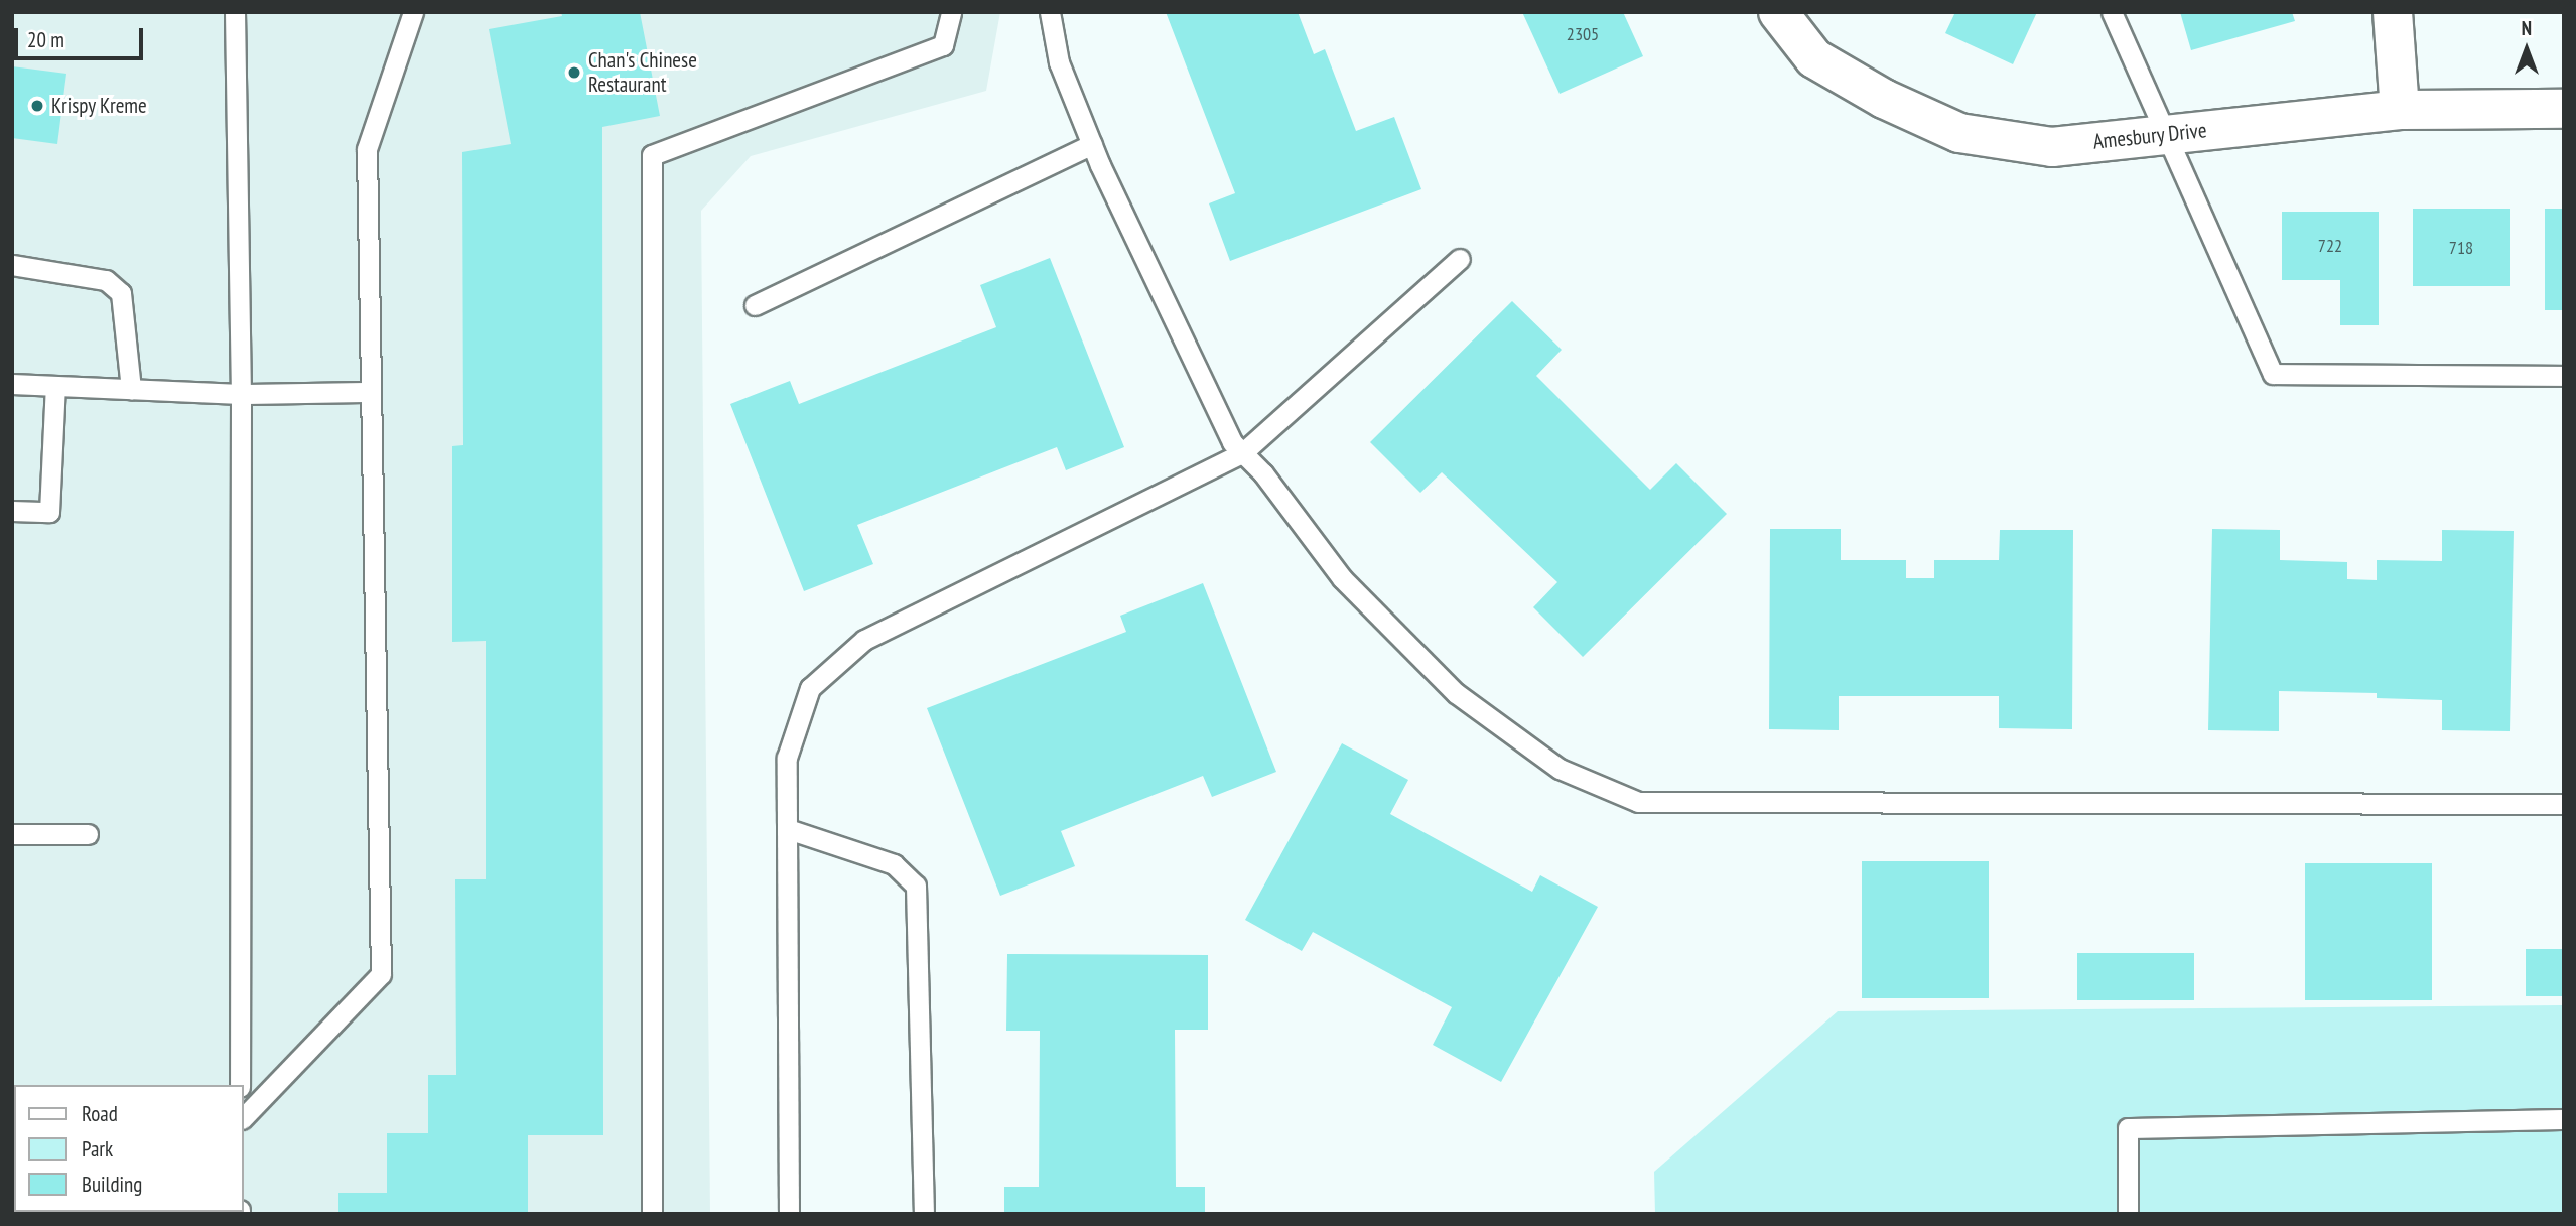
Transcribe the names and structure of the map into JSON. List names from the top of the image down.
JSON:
{
  "streets": {
    "street": ["Amesbury Drive"]
  },
  "places": ["Chan's Chinese Restaurant", "Krispy Kreme"],
  "house_numbers": ["2305", "722", "718"],
  "legend": ["Road", "Park", "Building"],
  "scale_bar": "20 m",
  "north": "top"
}
